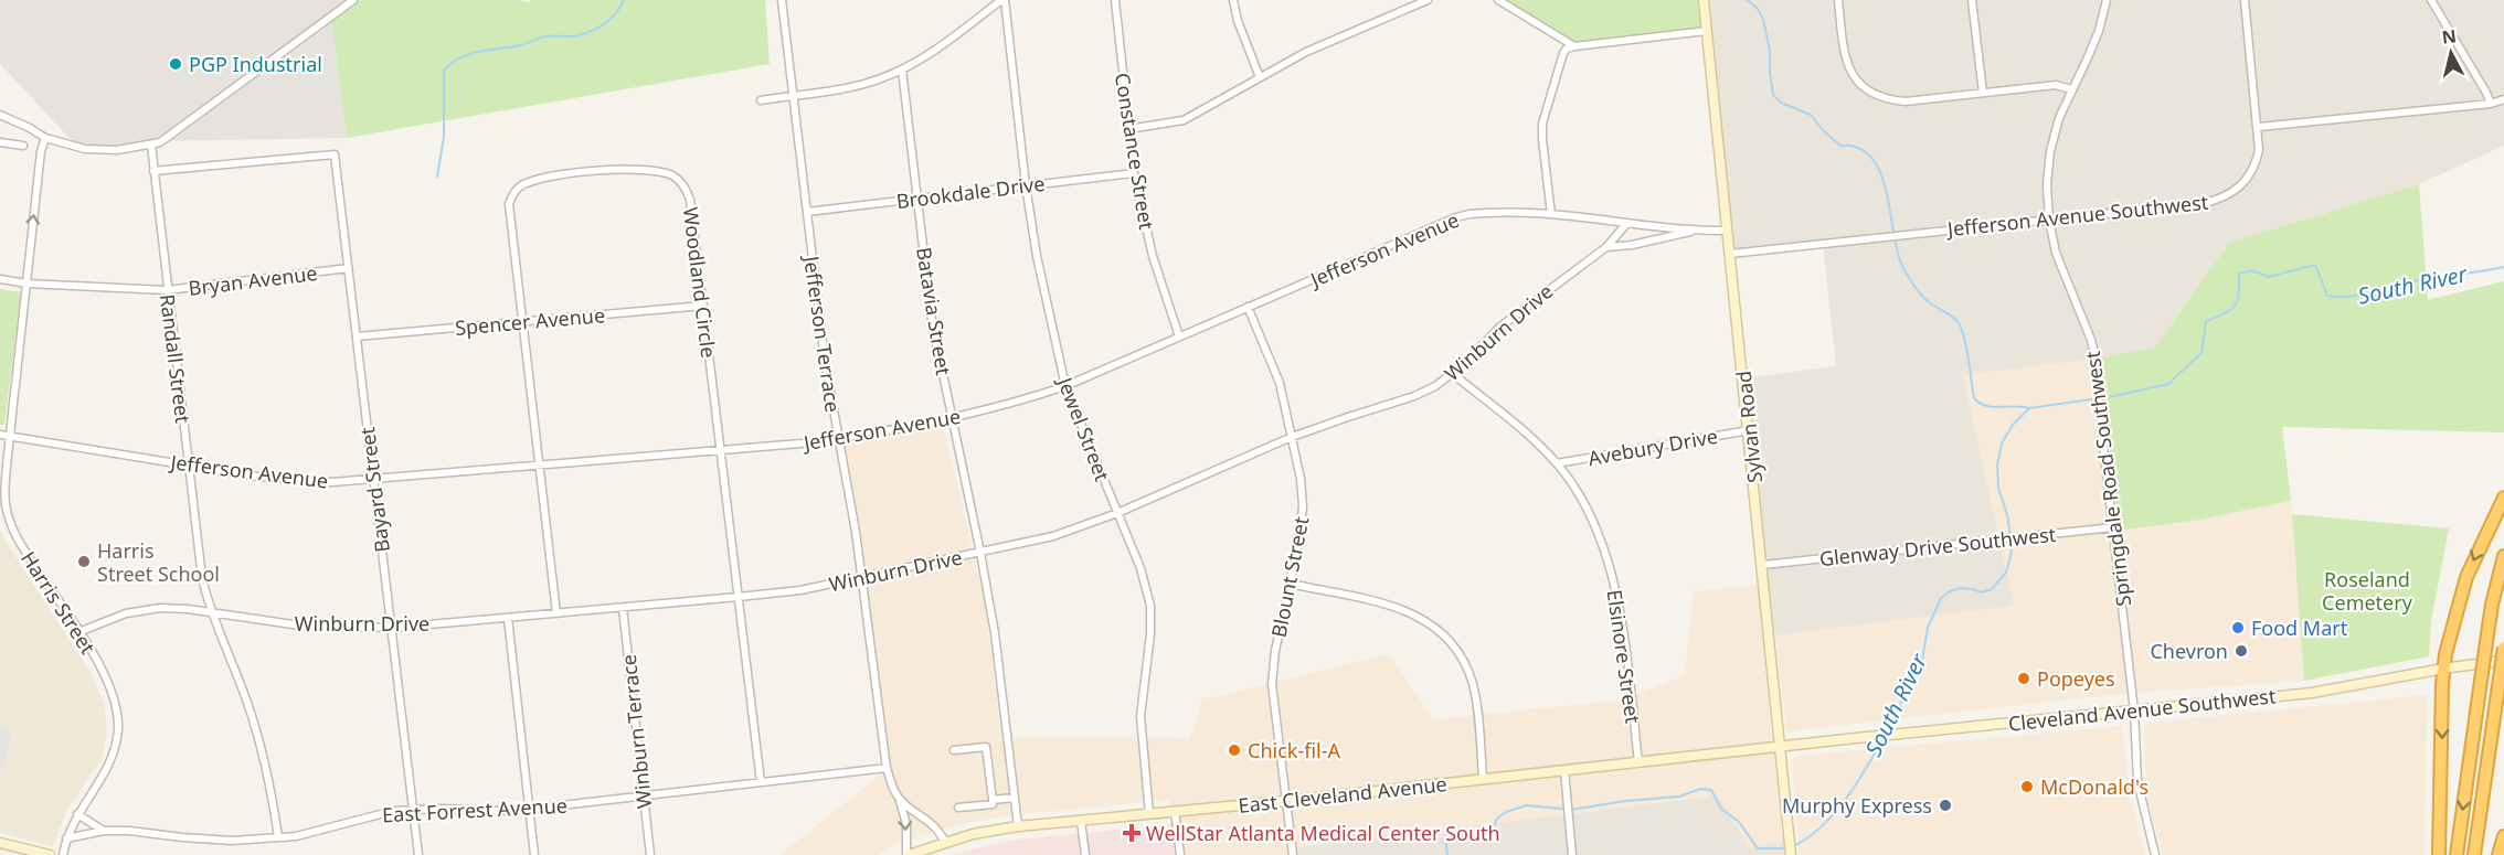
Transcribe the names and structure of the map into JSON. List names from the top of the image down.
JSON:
{
  "streets": {
    "main road": ["Sylvan Road", "Cleveland Avenue Southwest", "East Cleveland Avenue"],
    "street": [
      "Constance Street",
      "Brookdale Drive",
      "Jefferson Avenue Southwest",
      "Jefferson Avenue",
      "Bryan Avenue",
      "Woodland Circle",
      "Batavia Street",
      "Spencer Avenue",
      "Winburn Drive",
      "Jefferson Terrace",
      "Randall Street",
      "Jewel Street",
      "Avebury Drive",
      "Springdale Road Southwest",
      "Bayard Street",
      "Glenway Drive Southwest",
      "Blount Street",
      "Harris Street",
      "Elsinore Street",
      "Winburn Terrace",
      "East Forrest Avenue"
    ]
  },
  "crossings": [
    ["Constance Street", "Brookdale Drive"],
    ["Constance Street", "Jefferson Avenue"],
    ["Brookdale Drive", "Batavia Street"],
    ["Brookdale Drive", "Jefferson Terrace"],
    ["Brookdale Drive", "Jewel Street"],
    ["Jefferson Avenue Southwest", "Sylvan Road"],
    ["Jefferson Avenue Southwest", "Springdale Road Southwest"],
    ["Jefferson Avenue", "Woodland Circle"],
    ["Jefferson Avenue", "Batavia Street"],
    ["Jefferson Avenue", "Winburn Drive"],
    ["Jefferson Avenue", "Jefferson Terrace"],
    ["Jefferson Avenue", "Randall Street"],
    ["Jefferson Avenue", "Sylvan Road"],
    ["Jefferson Avenue", "Jewel Street"],
    ["Jefferson Avenue", "Bayard Street"],
    ["Jefferson Avenue", "Blount Street"],
    ["Jefferson Avenue", "Harris Street"],
    ["Bryan Avenue", "Randall Street"],
    ["Bryan Avenue", "Bayard Street"],
    ["Bryan Avenue", "Harris Street"],
    ["Woodland Circle", "Spencer Avenue"],
    ["Woodland Circle", "Winburn Drive"],
    ["Woodland Circle", "East Forrest Avenue"],
    ["Batavia Street", "Winburn Drive"],
    ["Batavia Street", "East Cleveland Avenue"],
    ["Spencer Avenue", "Bayard Street"],
    ["Winburn Drive", "Jefferson Terrace"],
    ["Winburn Drive", "Randall Street"],
    ["Winburn Drive", "Jewel Street"],
    ["Winburn Drive", "Bayard Street"],
    ["Winburn Drive", "Blount Street"],
    ["Winburn Drive", "Harris Street"],
    ["Winburn Drive", "Elsinore Street"],
    ["Winburn Drive", "Winburn Terrace"],
    ["Jefferson Terrace", "East Cleveland Avenue"],
    ["Jefferson Terrace", "East Forrest Avenue"],
    ["Randall Street", "Bayard Street"],
    ["Randall Street", "East Forrest Avenue"],
    ["Sylvan Road", "Avebury Drive"],
    ["Sylvan Road", "Glenway Drive Southwest"],
    ["Sylvan Road", "Cleveland Avenue Southwest"],
    ["Sylvan Road", "East Cleveland Avenue"],
    ["Jewel Street", "East Cleveland Avenue"],
    ["Avebury Drive", "Elsinore Street"],
    ["Springdale Road Southwest", "Glenway Drive Southwest"],
    ["Springdale Road Southwest", "Cleveland Avenue Southwest"],
    ["Bayard Street", "East Forrest Avenue"],
    ["Blount Street", "East Cleveland Avenue"],
    ["Harris Street", "East Forrest Avenue"],
    ["Elsinore Street", "East Cleveland Avenue"],
    ["Cleveland Avenue Southwest", "East Cleveland Avenue"],
    ["Winburn Terrace", "East Forrest Avenue"]
  ],
  "water": ["South River"],
  "parks": ["Roseland Cemetery"],
  "places": {
    "other": [
      "PGP Industrial",
      "Harris Street School",
      "Food Mart",
      "Chevron",
      "Popeyes",
      "Chick-fil-A",
      "McDonald's",
      "Murphy Express"
    ],
    "health": ["WellStar Atlanta Medical Center South"]
  },
  "north": "top"
}
